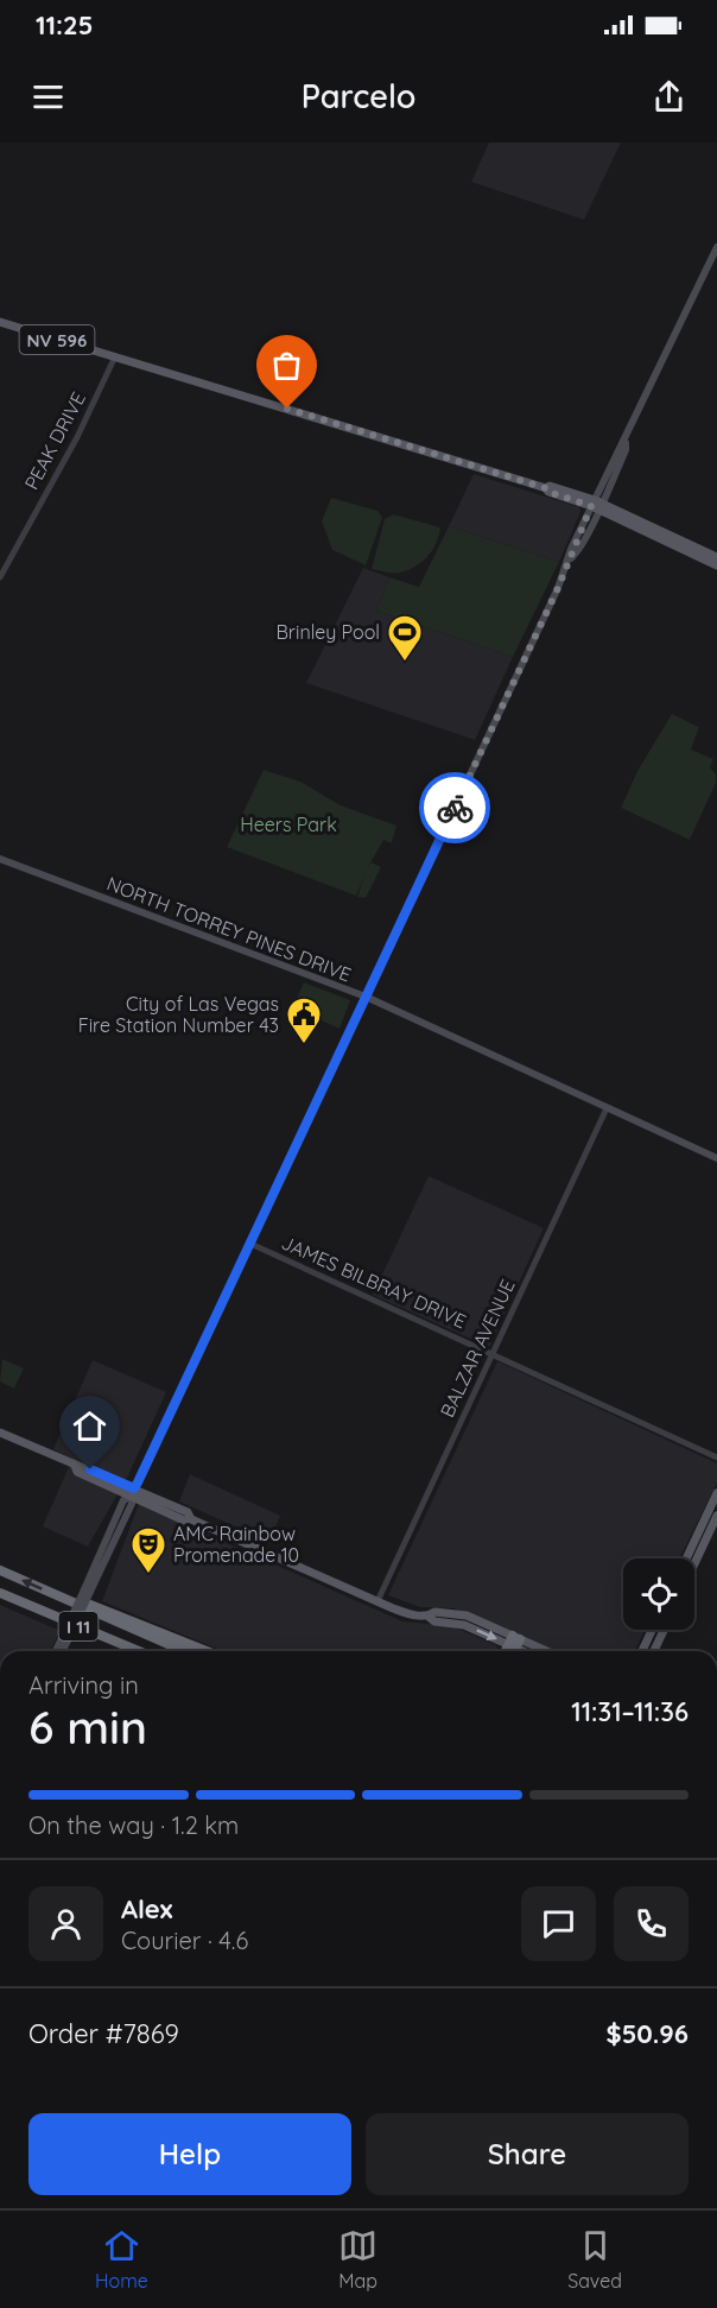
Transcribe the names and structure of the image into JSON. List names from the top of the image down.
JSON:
{
  "streets": {
    "highway": ["I 11"],
    "main road": ["NV 596", "NORTH TORREY PINES DRIVE"],
    "street": ["PEAK DRIVE", "JAMES BILBRAY DRIVE", "BALZAR AVENUE"]
  },
  "crossings": [
    ["NV 596", "PEAK DRIVE"],
    ["NORTH TORREY PINES DRIVE", "BALZAR AVENUE"],
    ["JAMES BILBRAY DRIVE", "BALZAR AVENUE"]
  ],
  "parks": ["Heers Park"],
  "places": {
    "sports": ["Brinley Pool"],
    "public building": ["City of Las Vegas Fire Station Number 43"],
    "theatre": ["AMC Rainbow Promenade 10"]
  },
  "page": {
    "status": "11:25",
    "header": "Parcelo",
    "heading": ["6 min", "Arriving in", "11:31–11:36"],
    "panel": [
      "Alex",
      "Courier · 4.6",
      "Order #7869",
      "$50.96"
    ],
    "bar": "On the way · 1.2 km",
    "buttons": ["Help", "Share"],
    "tabs": ["Home", "Map", "Saved"]
  }
}
